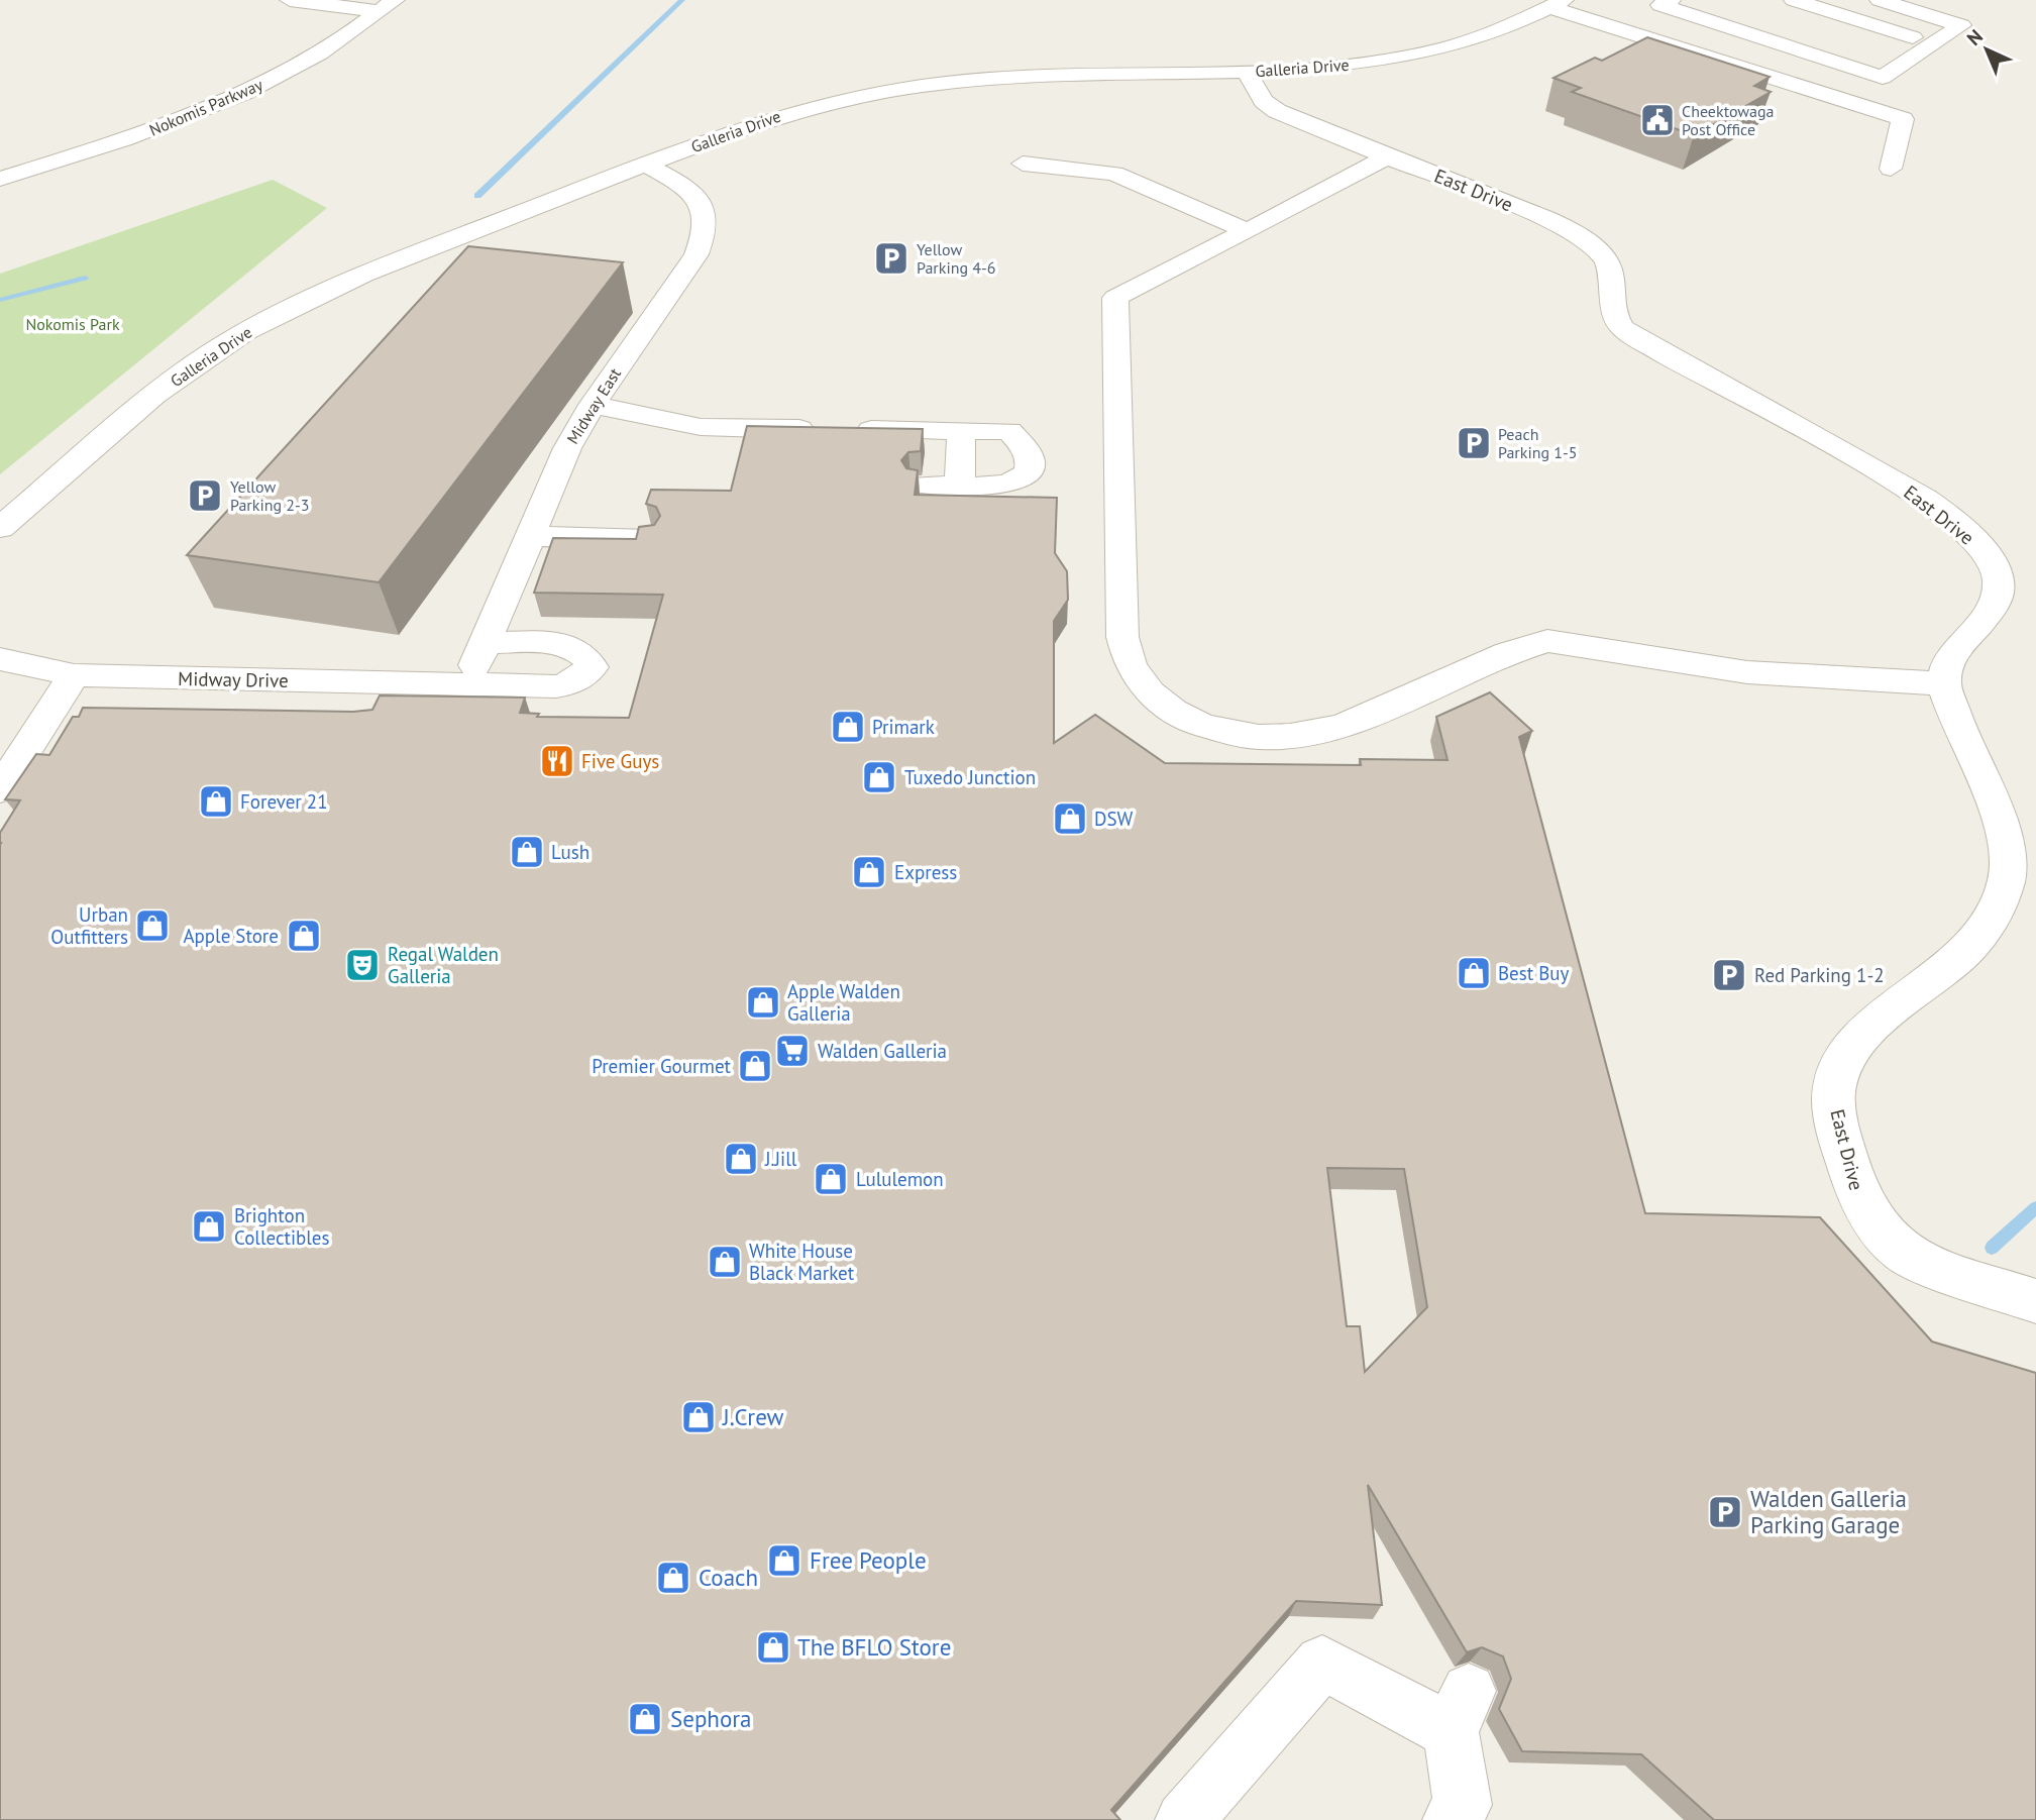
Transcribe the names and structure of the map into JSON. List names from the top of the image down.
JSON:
{
  "streets": {
    "street": [
      "Galleria Drive",
      "Nokomis Parkway",
      "East Drive",
      "Midway East",
      "Midway Drive"
    ]
  },
  "crossings": [
    ["Galleria Drive", "East Drive"],
    ["Galleria Drive", "Midway East"],
    ["Midway East", "Midway Drive"]
  ],
  "parks": ["Nokomis Park"],
  "places": {
    "public building": ["Cheektowaga Post Office"],
    "parking": [
      "Yellow Parking 4-6",
      "Peach Parking 1-5",
      "Yellow Parking 2-3",
      "Red Parking 1-2",
      "Walden Galleria Parking Garage"
    ],
    "shop": [
      "Primark",
      "Tuxedo Junction",
      "Forever 21",
      "DSW",
      "Lush",
      "Express",
      "Urban Outfitters",
      "Apple Store",
      "Best Buy",
      "Apple Walden Galleria",
      "Premier Gourmet",
      "J.Jill",
      "Lululemon",
      "Brighton Collectibles",
      "White House Black Market",
      "J.Crew",
      "Free People",
      "Coach",
      "The BFLO Store",
      "Sephora"
    ],
    "restaurant": ["Five Guys"],
    "theatre": ["Regal Walden Galleria"],
    "supermarket": ["Walden Galleria"]
  },
  "north": "top left"
}
